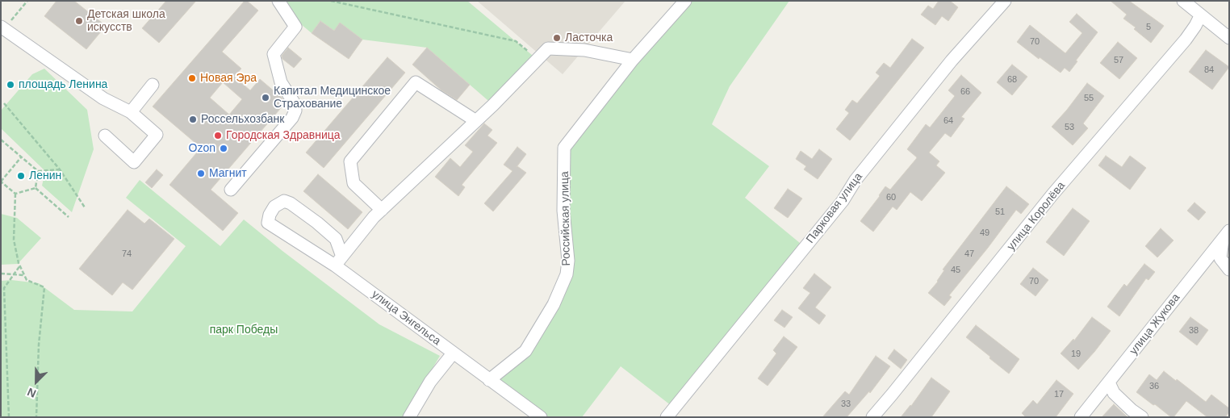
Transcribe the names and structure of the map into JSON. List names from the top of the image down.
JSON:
{
  "streets": {
    "street": [
      "Парковая улица",
      "улица Королёва",
      "Российская улица",
      "улица Энгельса",
      "улица Жукова"
    ]
  },
  "crossings": [
    ["Российская улица", "улица Энгельса"]
  ],
  "parks": ["парк Победы"],
  "places": [
    "Детская школа искусств",
    "Ласточка",
    "Новая Эра",
    "площадь Ленина",
    "Капитал Медицинское Страхование",
    "Россельхозбанк",
    "Городская Здравница",
    "Ozon",
    "Магнит",
    "Ленин"
  ],
  "house_numbers": [
    "5",
    "70",
    "57",
    "84",
    "68",
    "66",
    "55",
    "64",
    "53",
    "60",
    "51",
    "49",
    "74",
    "47",
    "45",
    "70",
    "38",
    "19",
    "36",
    "17",
    "33"
  ],
  "north": "bottom left"
}
